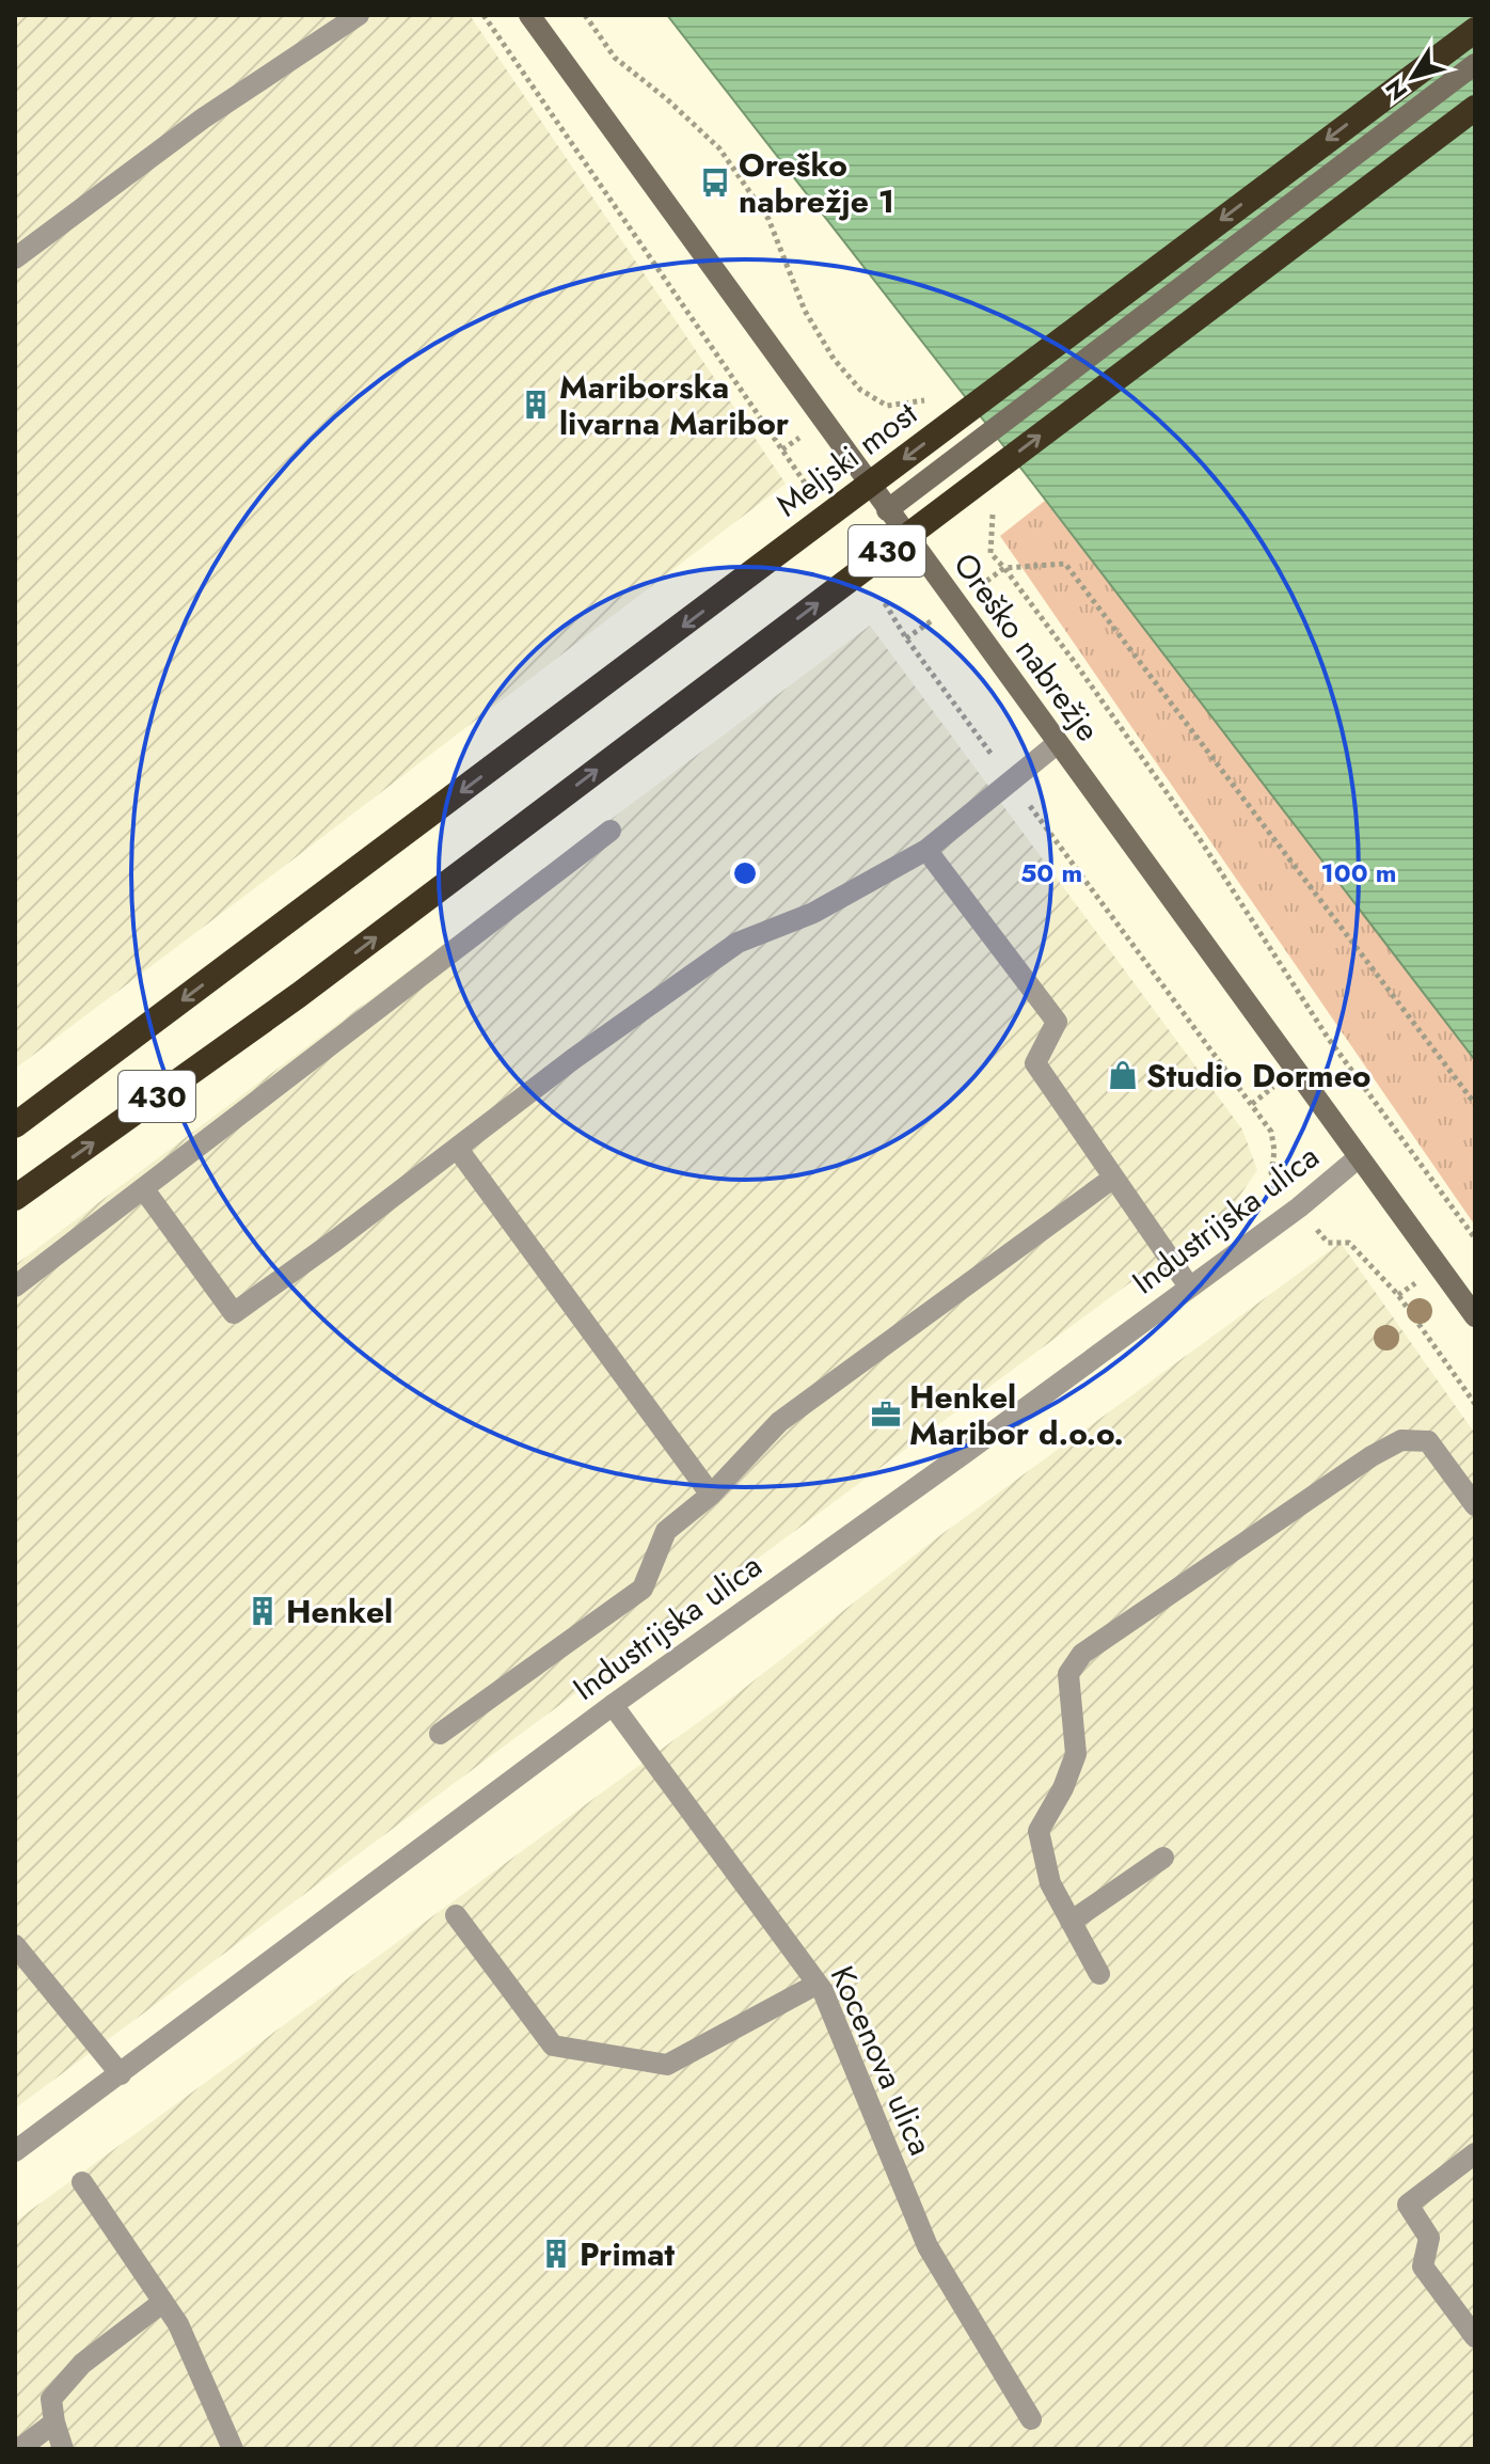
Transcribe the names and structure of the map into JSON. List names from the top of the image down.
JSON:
{
  "streets": {
    "highway": ["Meljski most", "430"],
    "street": ["Oreško nabrežje", "Industrijska ulica", "Kocenova ulica"]
  },
  "crossings": [
    ["Meljski most", "Oreško nabrežje"],
    ["Oreško nabrežje", "Industrijska ulica"],
    ["Industrijska ulica", "Kocenova ulica"]
  ],
  "places": {
    "bus stop": ["Oreško nabrežje 1"],
    "building": ["Mariborska livarna Maribor", "Henkel", "Primat"],
    "shop": ["Studio Dormeo"],
    "office": ["Henkel Maribor d.o.o."]
  },
  "north": "bottom left",
  "rings": ["50 m", "100 m"]
}
